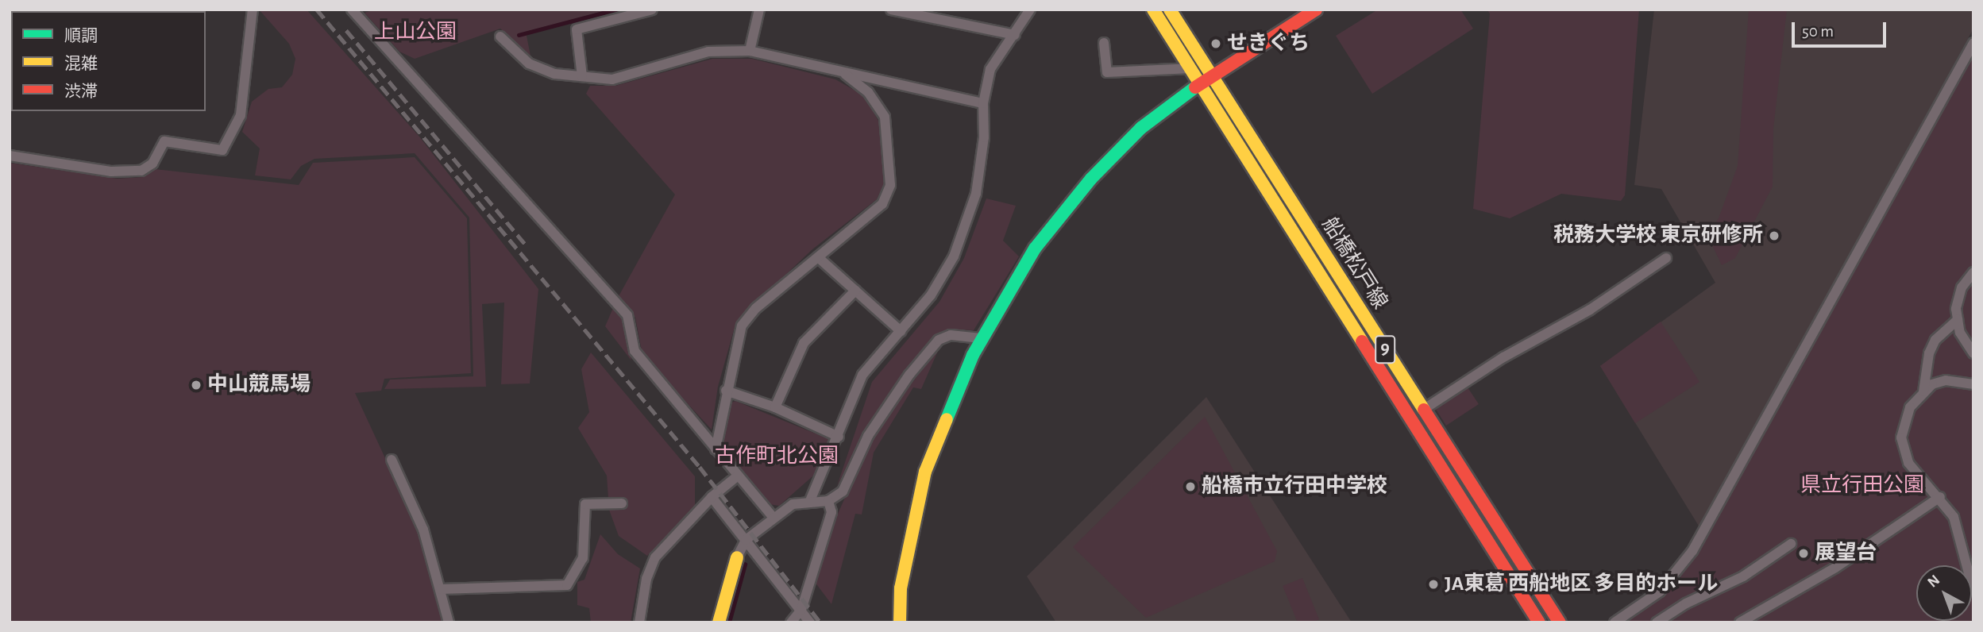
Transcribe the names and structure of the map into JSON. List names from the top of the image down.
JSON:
{
  "streets": {
    "main road": ["船橋松戸線", "9"]
  },
  "parks": ["上山公園", "古作町北公園", "県立行田公園"],
  "places": [
    "せきぐち",
    "税務大学校 東京研修所",
    "中山競馬場",
    "船橋市立行田中学校",
    "展望台",
    "JA東葛 西船地区 多目的ホール"
  ],
  "legend": ["順調", "混雑", "渋滞"],
  "scale_bar": "50 m",
  "north": "top left"
}
